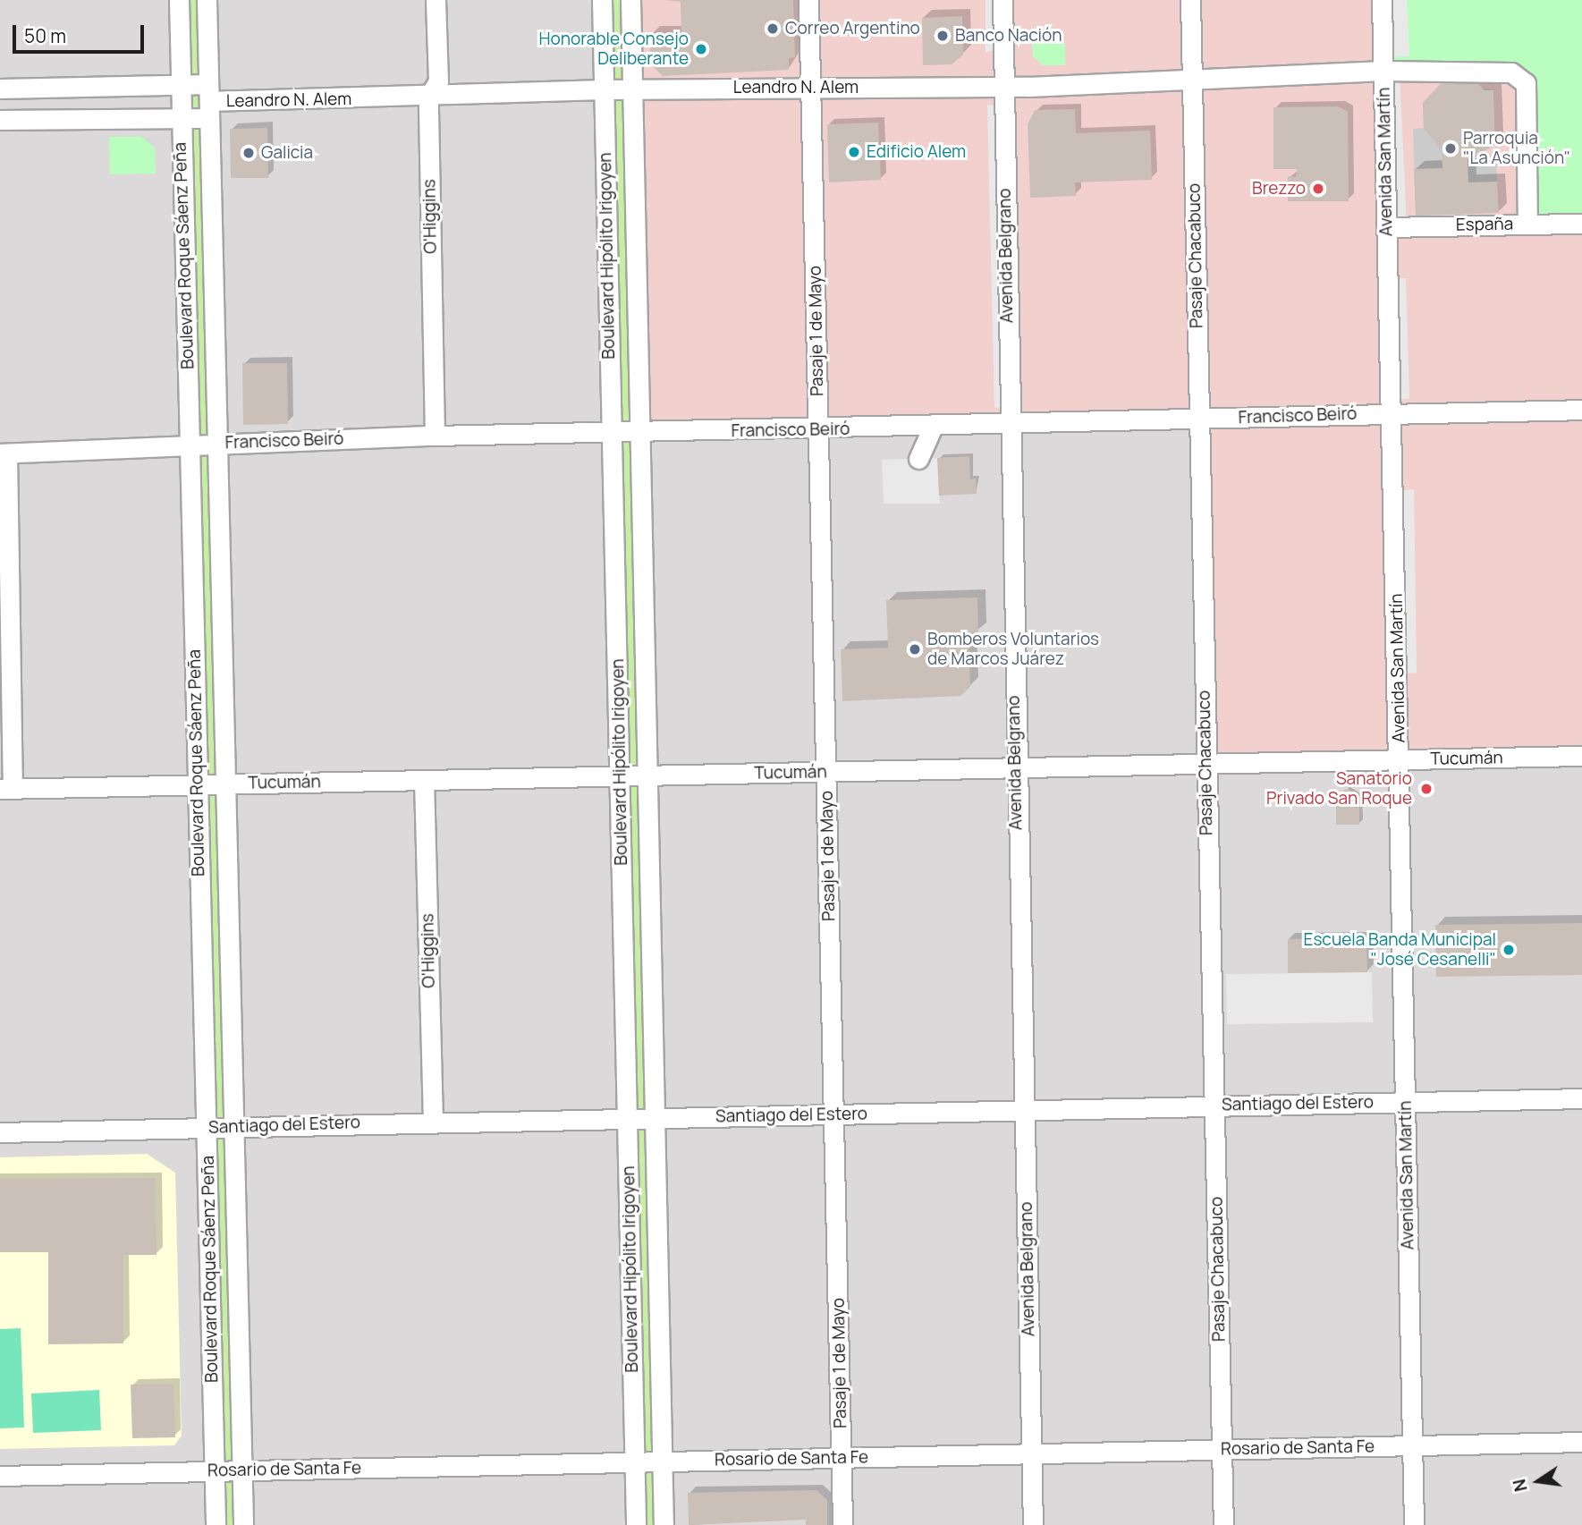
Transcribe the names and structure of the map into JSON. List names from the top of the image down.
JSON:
{
  "streets": {
    "street": [
      "Leandro N. Alem",
      "Avenida San Martín",
      "O'Higgins",
      "España",
      "Boulevard Roque Sáenz Peña",
      "Boulevard Hipólito Irigoyen",
      "Avenida Belgrano",
      "Pasaje Chacabuco",
      "Pasaje 1 de Mayo",
      "Francisco Beiró",
      "Tucumán",
      "Santiago del Estero",
      "Rosario de Santa Fe"
    ]
  },
  "crossings": [
    ["Leandro N. Alem", "Avenida San Martín"],
    ["Leandro N. Alem", "O'Higgins"],
    ["Leandro N. Alem", "España"],
    ["Leandro N. Alem", "Boulevard Roque Sáenz Peña"],
    ["Leandro N. Alem", "Boulevard Hipólito Irigoyen"],
    ["Leandro N. Alem", "Avenida Belgrano"],
    ["Leandro N. Alem", "Pasaje Chacabuco"],
    ["Leandro N. Alem", "Pasaje 1 de Mayo"],
    ["Avenida San Martín", "España"],
    ["Avenida San Martín", "Francisco Beiró"],
    ["Avenida San Martín", "Tucumán"],
    ["Avenida San Martín", "Santiago del Estero"],
    ["Avenida San Martín", "Rosario de Santa Fe"],
    ["O'Higgins", "Francisco Beiró"],
    ["O'Higgins", "Tucumán"],
    ["O'Higgins", "Santiago del Estero"],
    ["Boulevard Roque Sáenz Peña", "Francisco Beiró"],
    ["Boulevard Roque Sáenz Peña", "Tucumán"],
    ["Boulevard Roque Sáenz Peña", "Santiago del Estero"],
    ["Boulevard Roque Sáenz Peña", "Rosario de Santa Fe"],
    ["Boulevard Hipólito Irigoyen", "Francisco Beiró"],
    ["Boulevard Hipólito Irigoyen", "Tucumán"],
    ["Boulevard Hipólito Irigoyen", "Santiago del Estero"],
    ["Boulevard Hipólito Irigoyen", "Rosario de Santa Fe"],
    ["Avenida Belgrano", "Francisco Beiró"],
    ["Avenida Belgrano", "Tucumán"],
    ["Avenida Belgrano", "Santiago del Estero"],
    ["Avenida Belgrano", "Rosario de Santa Fe"],
    ["Pasaje Chacabuco", "Francisco Beiró"],
    ["Pasaje Chacabuco", "Tucumán"],
    ["Pasaje Chacabuco", "Santiago del Estero"],
    ["Pasaje Chacabuco", "Rosario de Santa Fe"],
    ["Pasaje 1 de Mayo", "Francisco Beiró"],
    ["Pasaje 1 de Mayo", "Tucumán"],
    ["Pasaje 1 de Mayo", "Santiago del Estero"],
    ["Pasaje 1 de Mayo", "Rosario de Santa Fe"]
  ],
  "places": [
    "Correo Argentino",
    "Banco Nación",
    "Honorable Consejo Deliberante",
    "Parroquia \"La Asunción\"",
    "Edificio Alem",
    "Galicia",
    "Brezzo",
    "Bomberos Voluntarios de Marcos Juárez",
    "Sanatorio Privado San Roque",
    "Escuela Banda Municipal \"José Cesanelli\""
  ],
  "scale_bar": "50 m",
  "north": "left"
}
